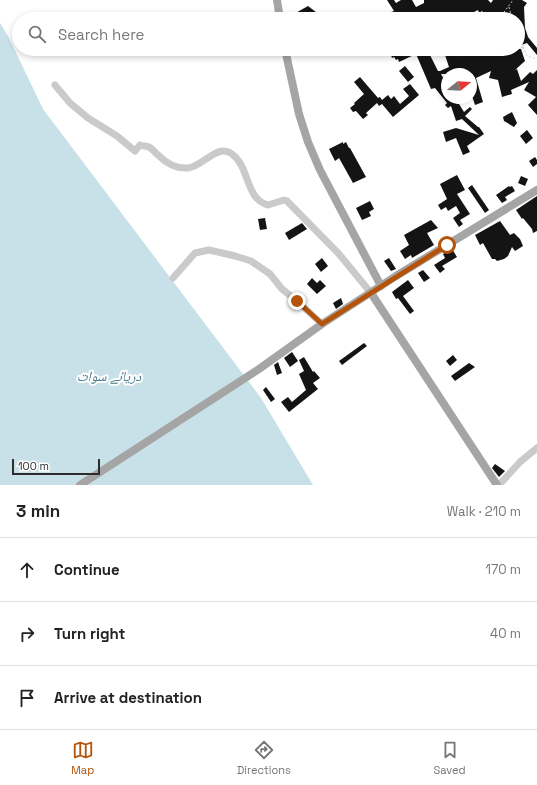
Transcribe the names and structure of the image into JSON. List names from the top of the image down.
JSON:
{
  "water": ["دریائے سوات"],
  "scale_bar": "100 m",
  "north": "right",
  "page": {
    "search": "Search here",
    "scale": "100 m",
    "heading": ["3 min", "Walk · 210 m"],
    "list": [
      ["Continue", "170 m"],
      ["Turn right", "40 m"],
      "Arrive at destination"
    ],
    "nav": ["Map", "Directions", "Saved"]
  }
}
